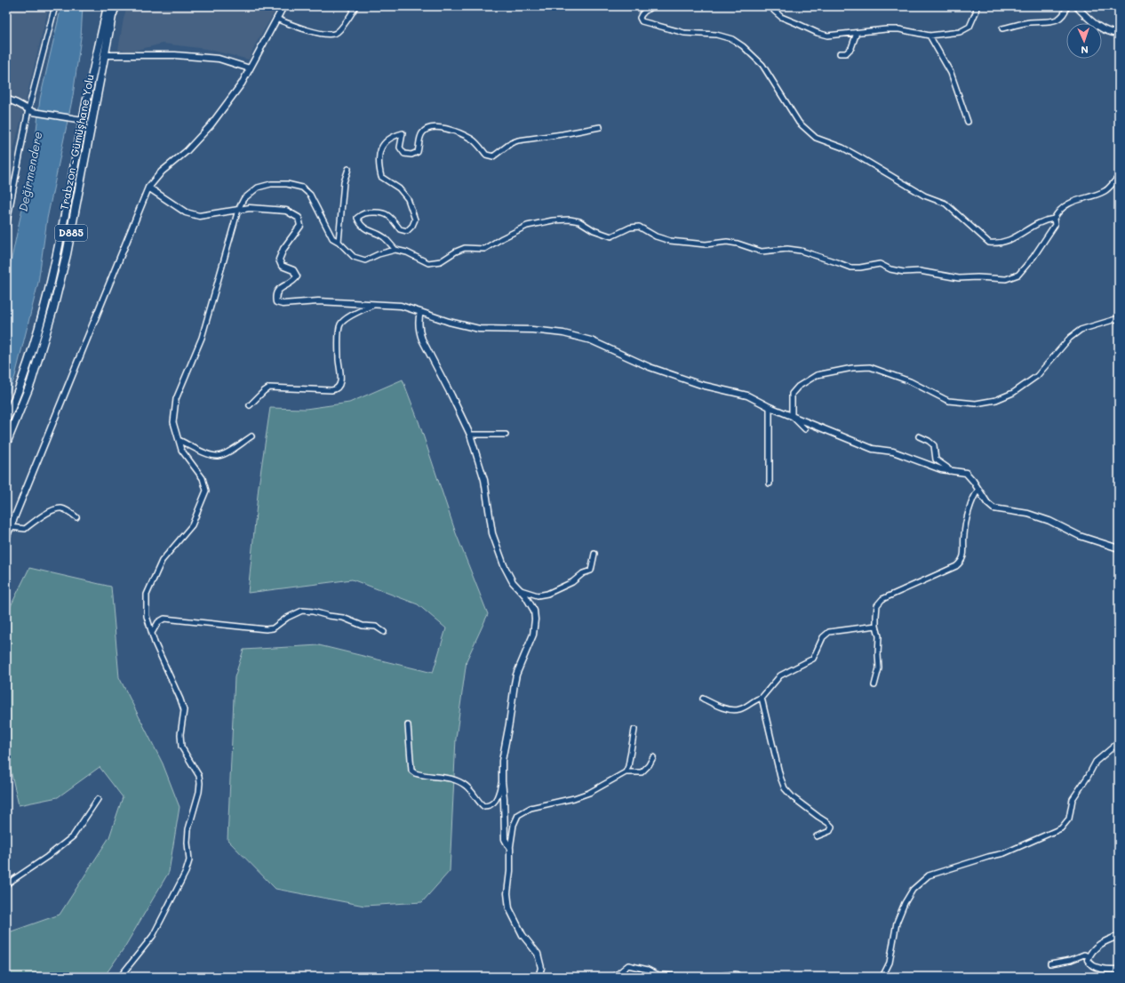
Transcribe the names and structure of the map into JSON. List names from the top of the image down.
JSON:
{
  "streets": {
    "highway": ["Trabzon - Gümüşhane Yolu", "D885"]
  },
  "water": ["Değirmendere"],
  "north": "bottom"
}
